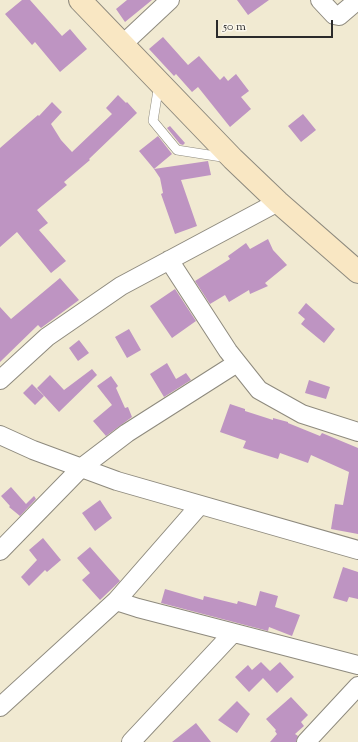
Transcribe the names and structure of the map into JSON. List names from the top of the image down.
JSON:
{
  "scale_bar": "50 m"
}
